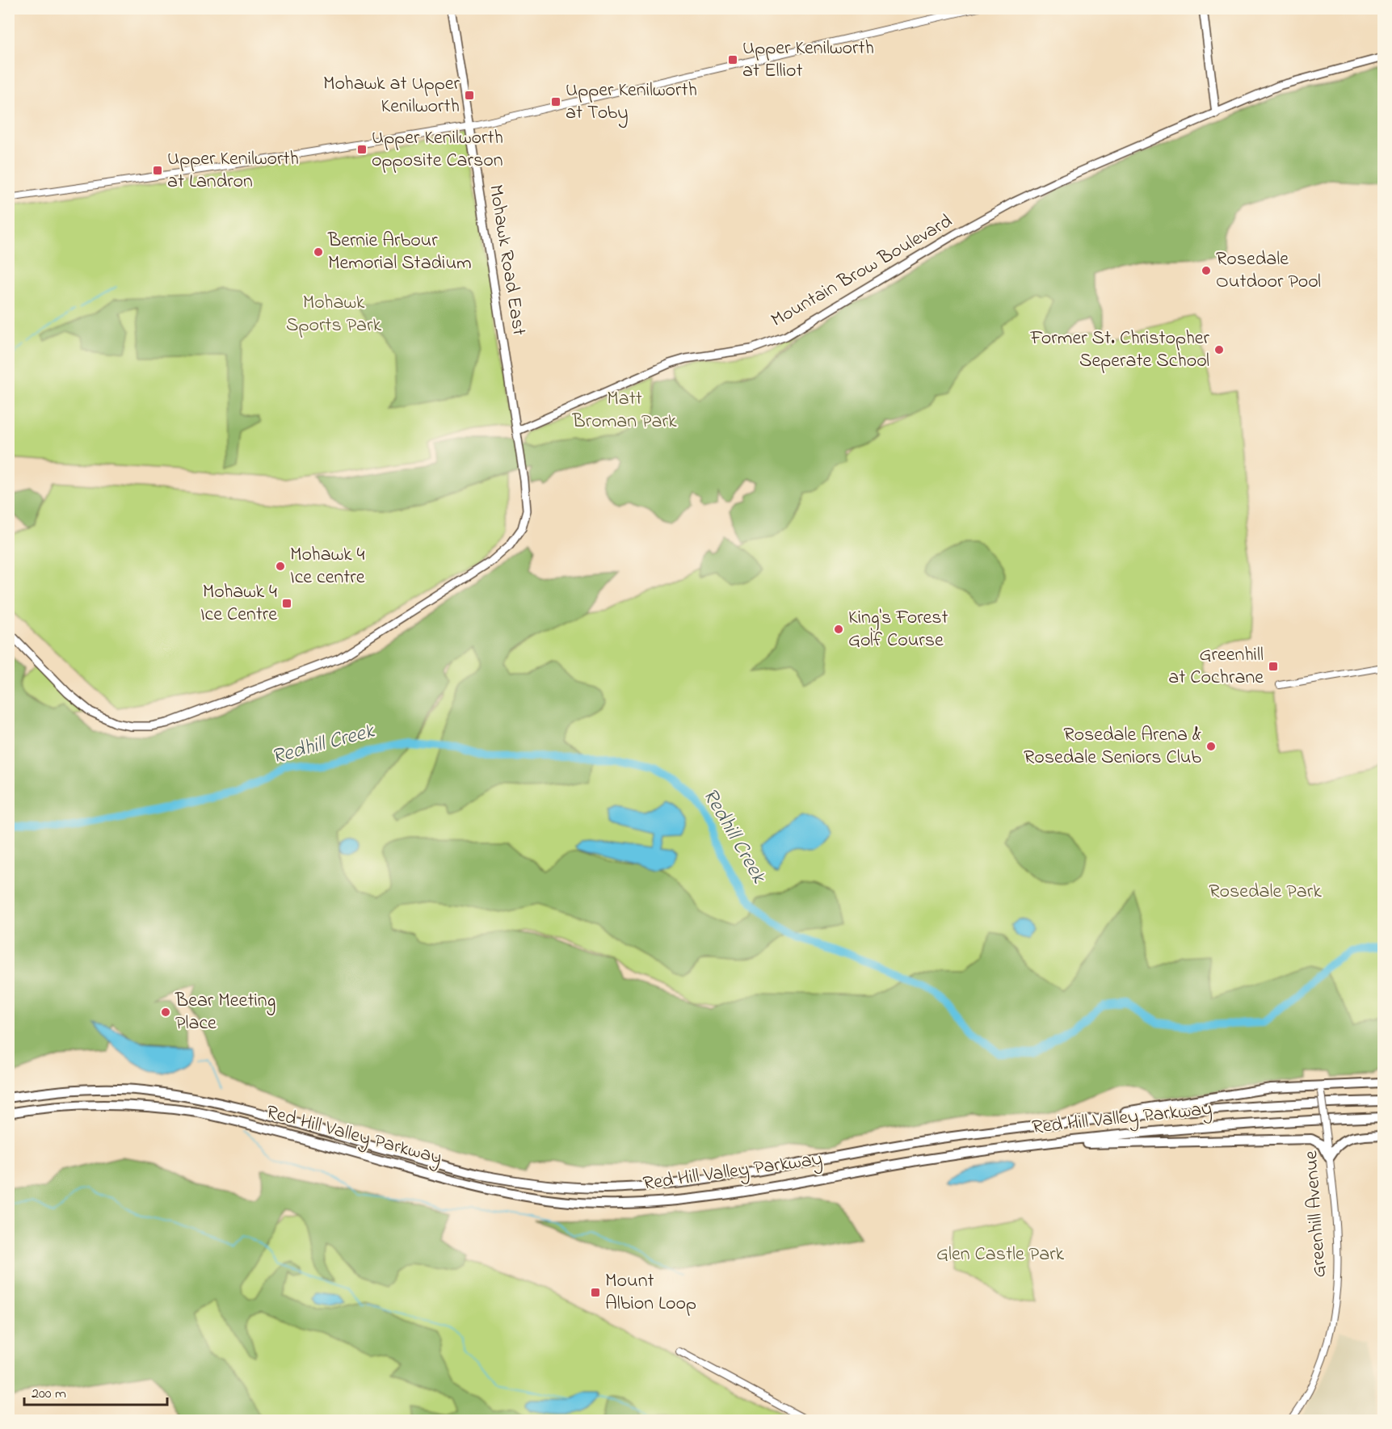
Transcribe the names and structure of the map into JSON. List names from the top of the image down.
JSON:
{
  "streets": {
    "highway": ["Red Hill Valley Parkway"],
    "main road": ["Mohawk Road East", "Mountain Brow Boulevard"],
    "street": ["Greenhill Avenue"]
  },
  "crossings": [
    ["Mohawk Road East", "Mountain Brow Boulevard"]
  ],
  "water": ["Redhill Creek"],
  "parks": [
    "Mohawk Sports Park",
    "Matt Broman Park",
    "Rosedale Park",
    "Glen Castle Park"
  ],
  "places": {
    "transit": [
      "Upper Kenilworth at Elliot",
      "Mohawk at Upper Kenilworth",
      "Upper Kenilworth at Toby",
      "Upper Kenilworth opposite Carson",
      "Upper Kenilworth at Landron",
      "Mohawk 4 Ice Centre",
      "Greenhill at Cochrane",
      "Mount Albion Loop"
    ],
    "other": [
      "Bernie Arbour Memorial Stadium",
      "Rosedale Outdoor Pool",
      "Former St. Christopher Seperate School",
      "Mohawk 4 Ice centre",
      "King's Forest Golf Course",
      "Rosedale Arena & Rosedale Seniors Club",
      "Bear Meeting Place"
    ]
  },
  "scale_bar": "200 m"
}
